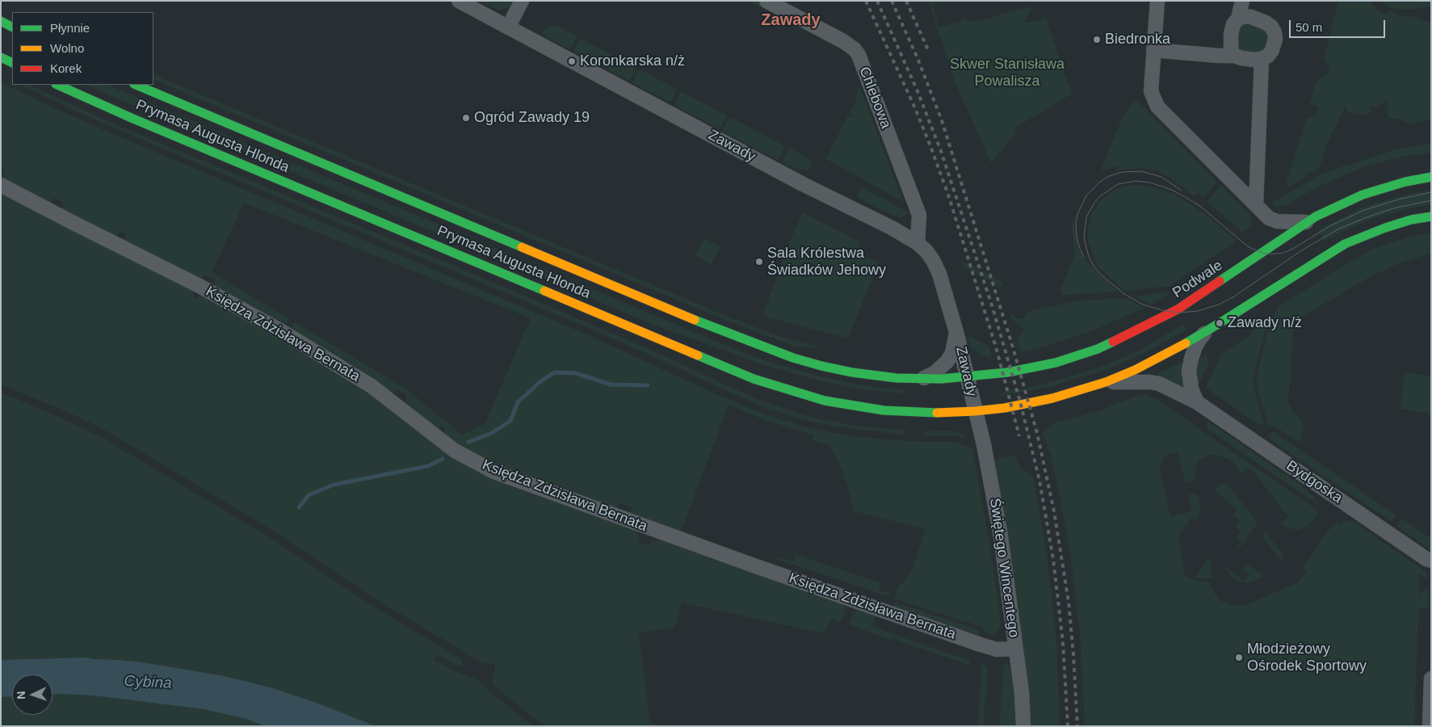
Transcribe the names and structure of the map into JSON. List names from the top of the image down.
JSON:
{
  "streets": {
    "main road": ["Prymasa Augusta Hlonda", "Podwale"],
    "street": [
      "Chlebowa",
      "Zawady",
      "Księdza Zdzisława Bernata",
      "Bydgoska",
      "Świętego Wincentego"
    ]
  },
  "crossings": [
    ["Chlebowa", "Zawady"],
    ["Prymasa Augusta Hlonda", "Zawady"],
    ["Prymasa Augusta Hlonda", "Podwale"],
    ["Prymasa Augusta Hlonda", "Świętego Wincentego"],
    ["Zawady", "Podwale"],
    ["Zawady", "Świętego Wincentego"],
    ["Księdza Zdzisława Bernata", "Świętego Wincentego"]
  ],
  "districts": ["Zawady"],
  "water": ["Cybina"],
  "parks": ["Skwer Stanisława Powalisza"],
  "places": [
    "Biedronka",
    "Koronkarska n/ż",
    "Ogród Zawady 19",
    "Sala Królestwa Świadków Jehowy",
    "Zawady n/ż",
    "Młodzieżowy Ośrodek Sportowy"
  ],
  "legend": ["Płynnie", "Wolno", "Korek"],
  "scale_bar": "50 m",
  "north": "left"
}
